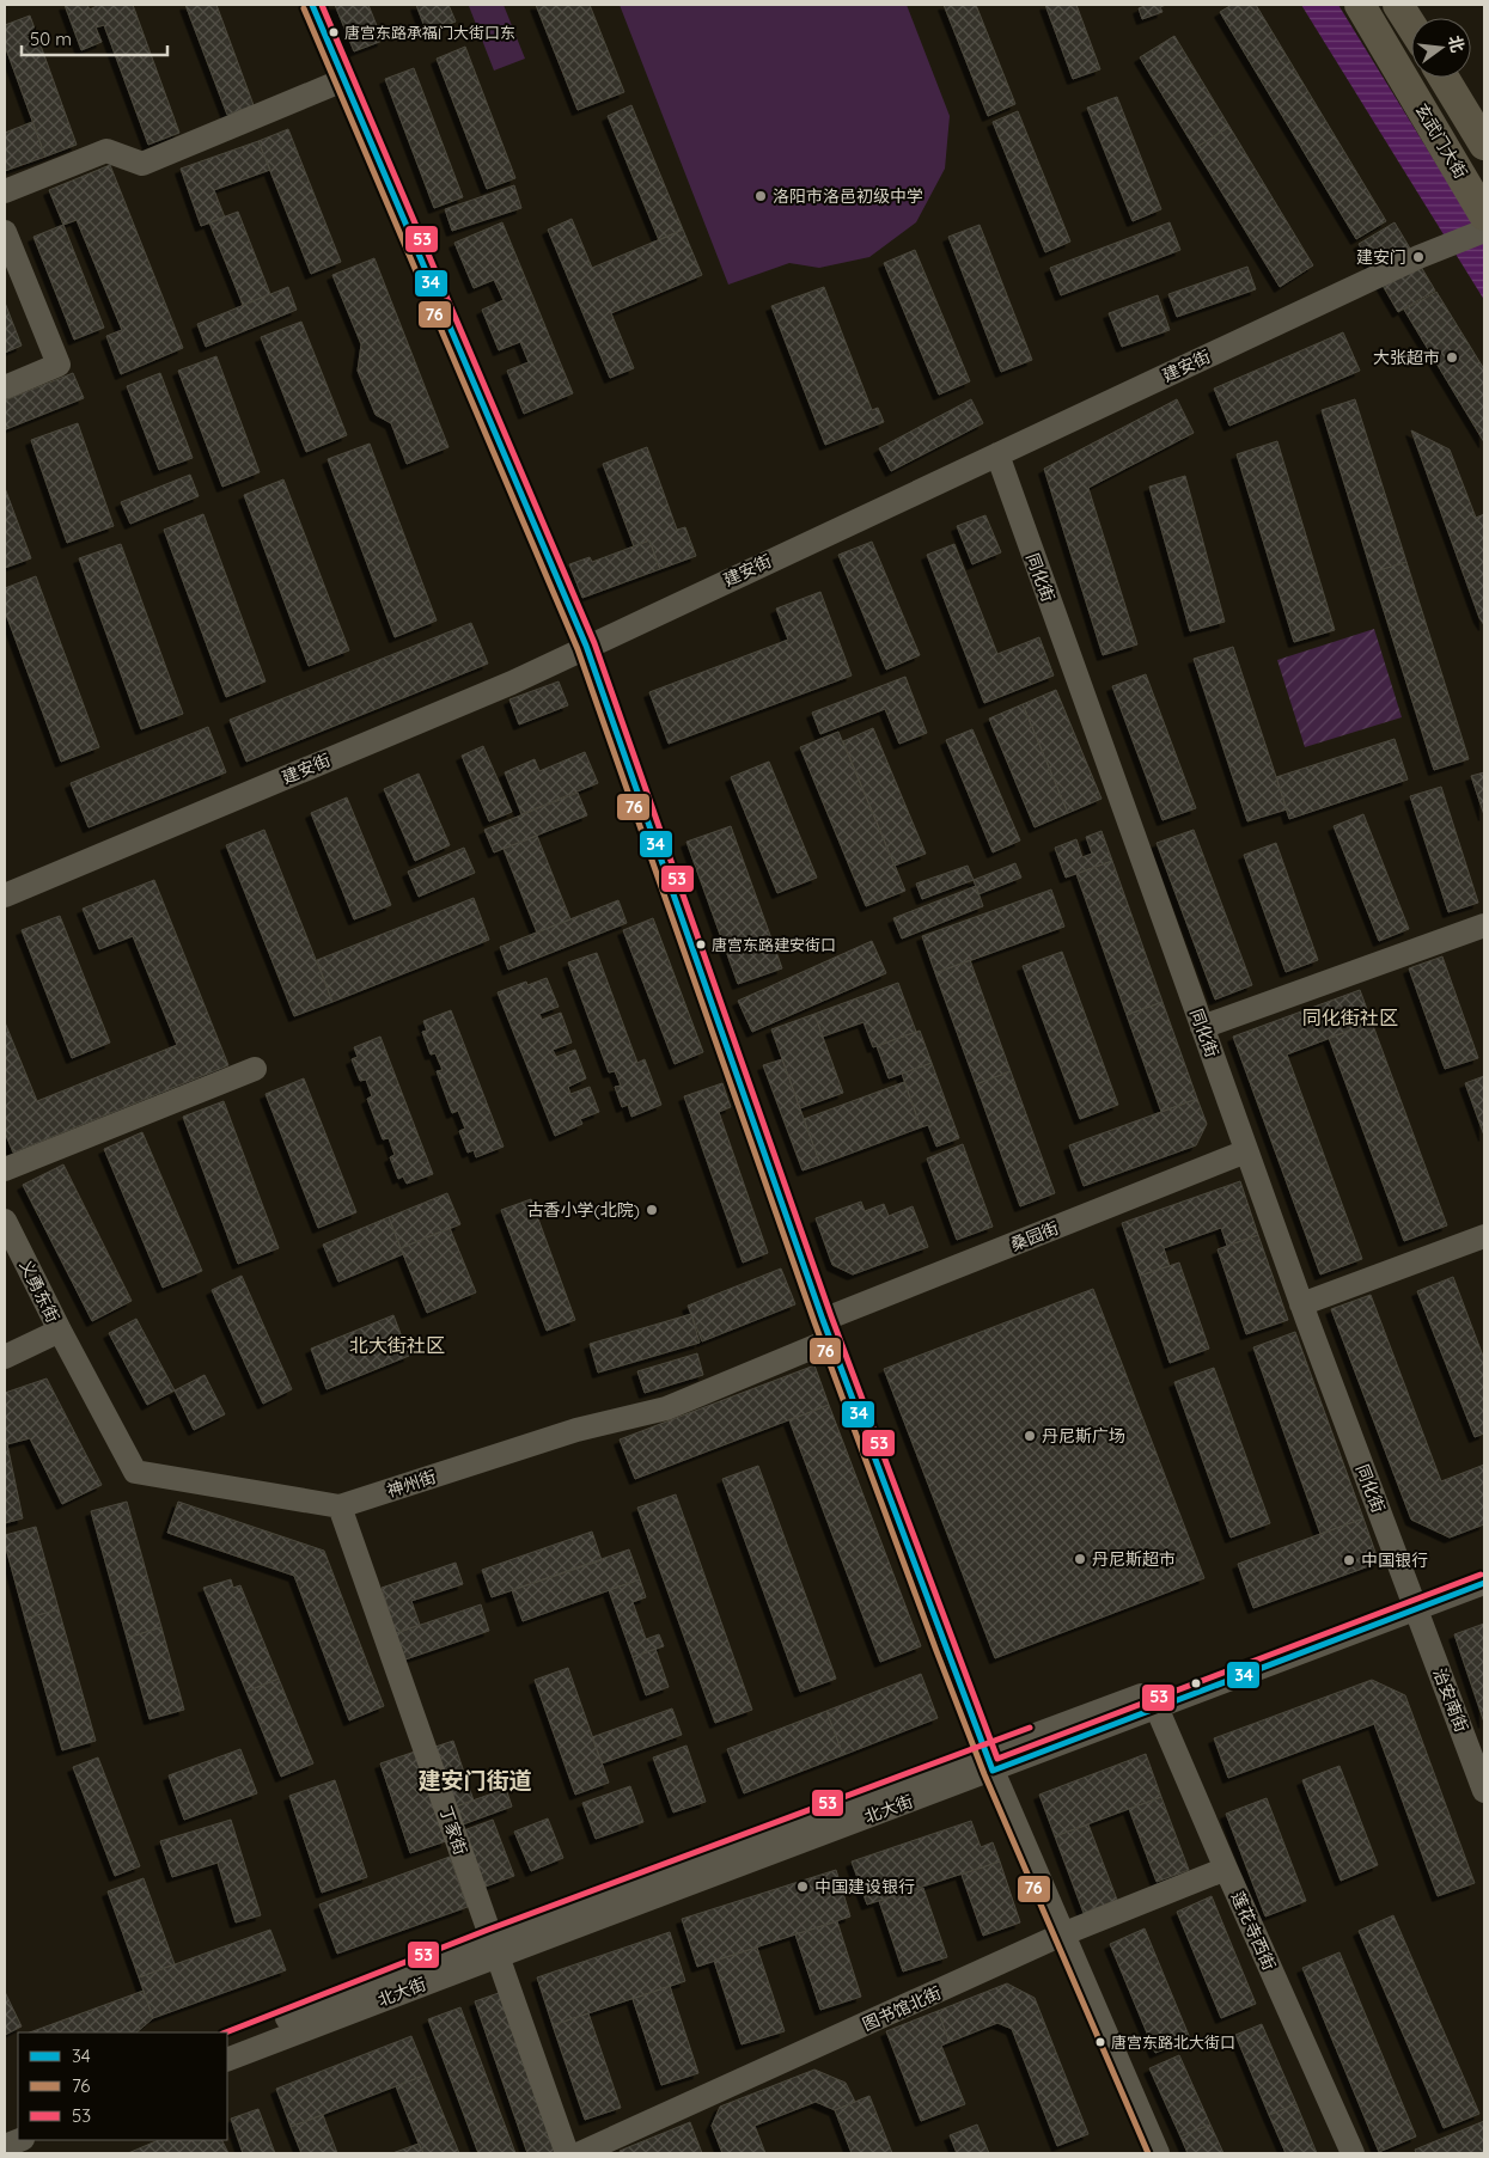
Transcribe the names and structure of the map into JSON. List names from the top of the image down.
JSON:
{
  "streets": {
    "main road": ["玄武门大街"],
    "street": [
      "建安街",
      "同化街",
      "桑园街",
      "义勇东街",
      "神州街",
      "治安南街",
      "北大街",
      "丁家街",
      "莲花寺西街",
      "图书馆北街"
    ]
  },
  "crossings": [
    ["建安街", "同化街"],
    ["同化街", "桑园街"],
    ["同化街", "治安南街"],
    ["同化街", "北大街"],
    ["桑园街", "神州街"],
    ["义勇东街", "神州街"],
    ["神州街", "丁家街"],
    ["治安南街", "北大街"],
    ["北大街", "丁家街"],
    ["北大街", "莲花寺西街"],
    ["莲花寺西街", "图书馆北街"]
  ],
  "districts": ["同化街社区", "北大街社区", "建安门街道"],
  "places": [
    "唐宫东路承福门大街口东",
    "洛阳市洛邑初级中学",
    "建安门",
    "大张超市",
    "唐宫东路建安街口",
    "古香小学(北院)",
    "丹尼斯广场",
    "丹尼斯超市",
    "中国银行",
    "中国建设银行",
    "唐宫东路北大街口"
  ],
  "lines": ["transit line 34", "transit line 53", "transit line 76"],
  "legend": ["34", "76", "53"],
  "scale_bar": "50 m",
  "north": "right"
}
